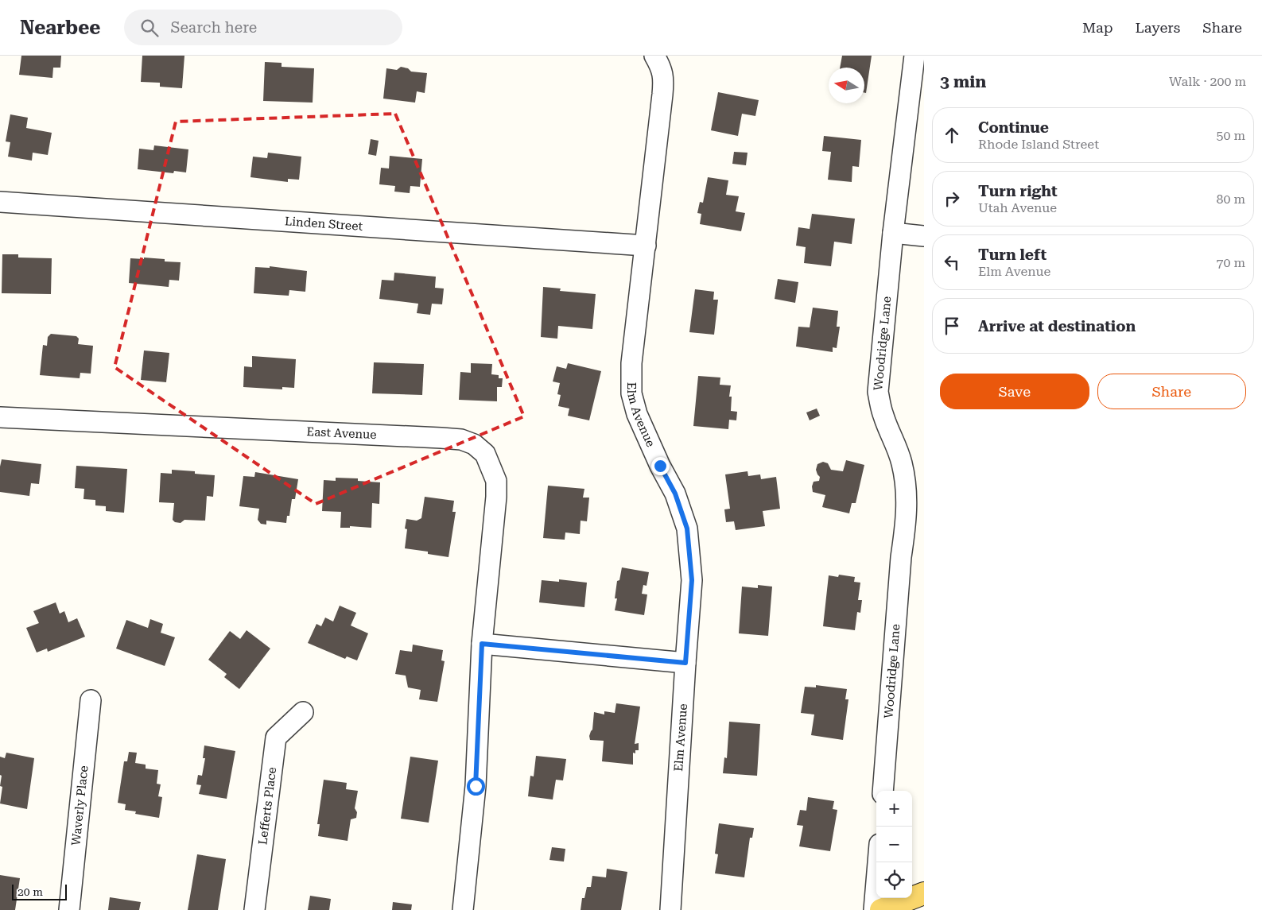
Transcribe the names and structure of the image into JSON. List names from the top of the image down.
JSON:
{
  "streets": {
    "street": [
      "Linden Street",
      "Woodridge Lane",
      "Elm Avenue",
      "East Avenue",
      "Waverly Place",
      "Lefferts Place"
    ]
  },
  "crossings": [
    ["Linden Street", "Elm Avenue"]
  ],
  "scale_bar": "20 m",
  "north": "left",
  "page": {
    "header": "Nearbee",
    "search": "Search here",
    "nav": ["Map", "Layers", "Share"],
    "heading": ["3 min", "Walk · 200 m"],
    "list": [
      ["Continue", "Rhode Island Street", "50 m"],
      ["Turn right", "Utah Avenue", "80 m"],
      ["Turn left", "Elm Avenue", "70 m"],
      "Arrive at destination"
    ],
    "buttons": ["Save", "Share"],
    "map_buttons": ["+", "−"],
    "scale": "20 m"
  }
}
